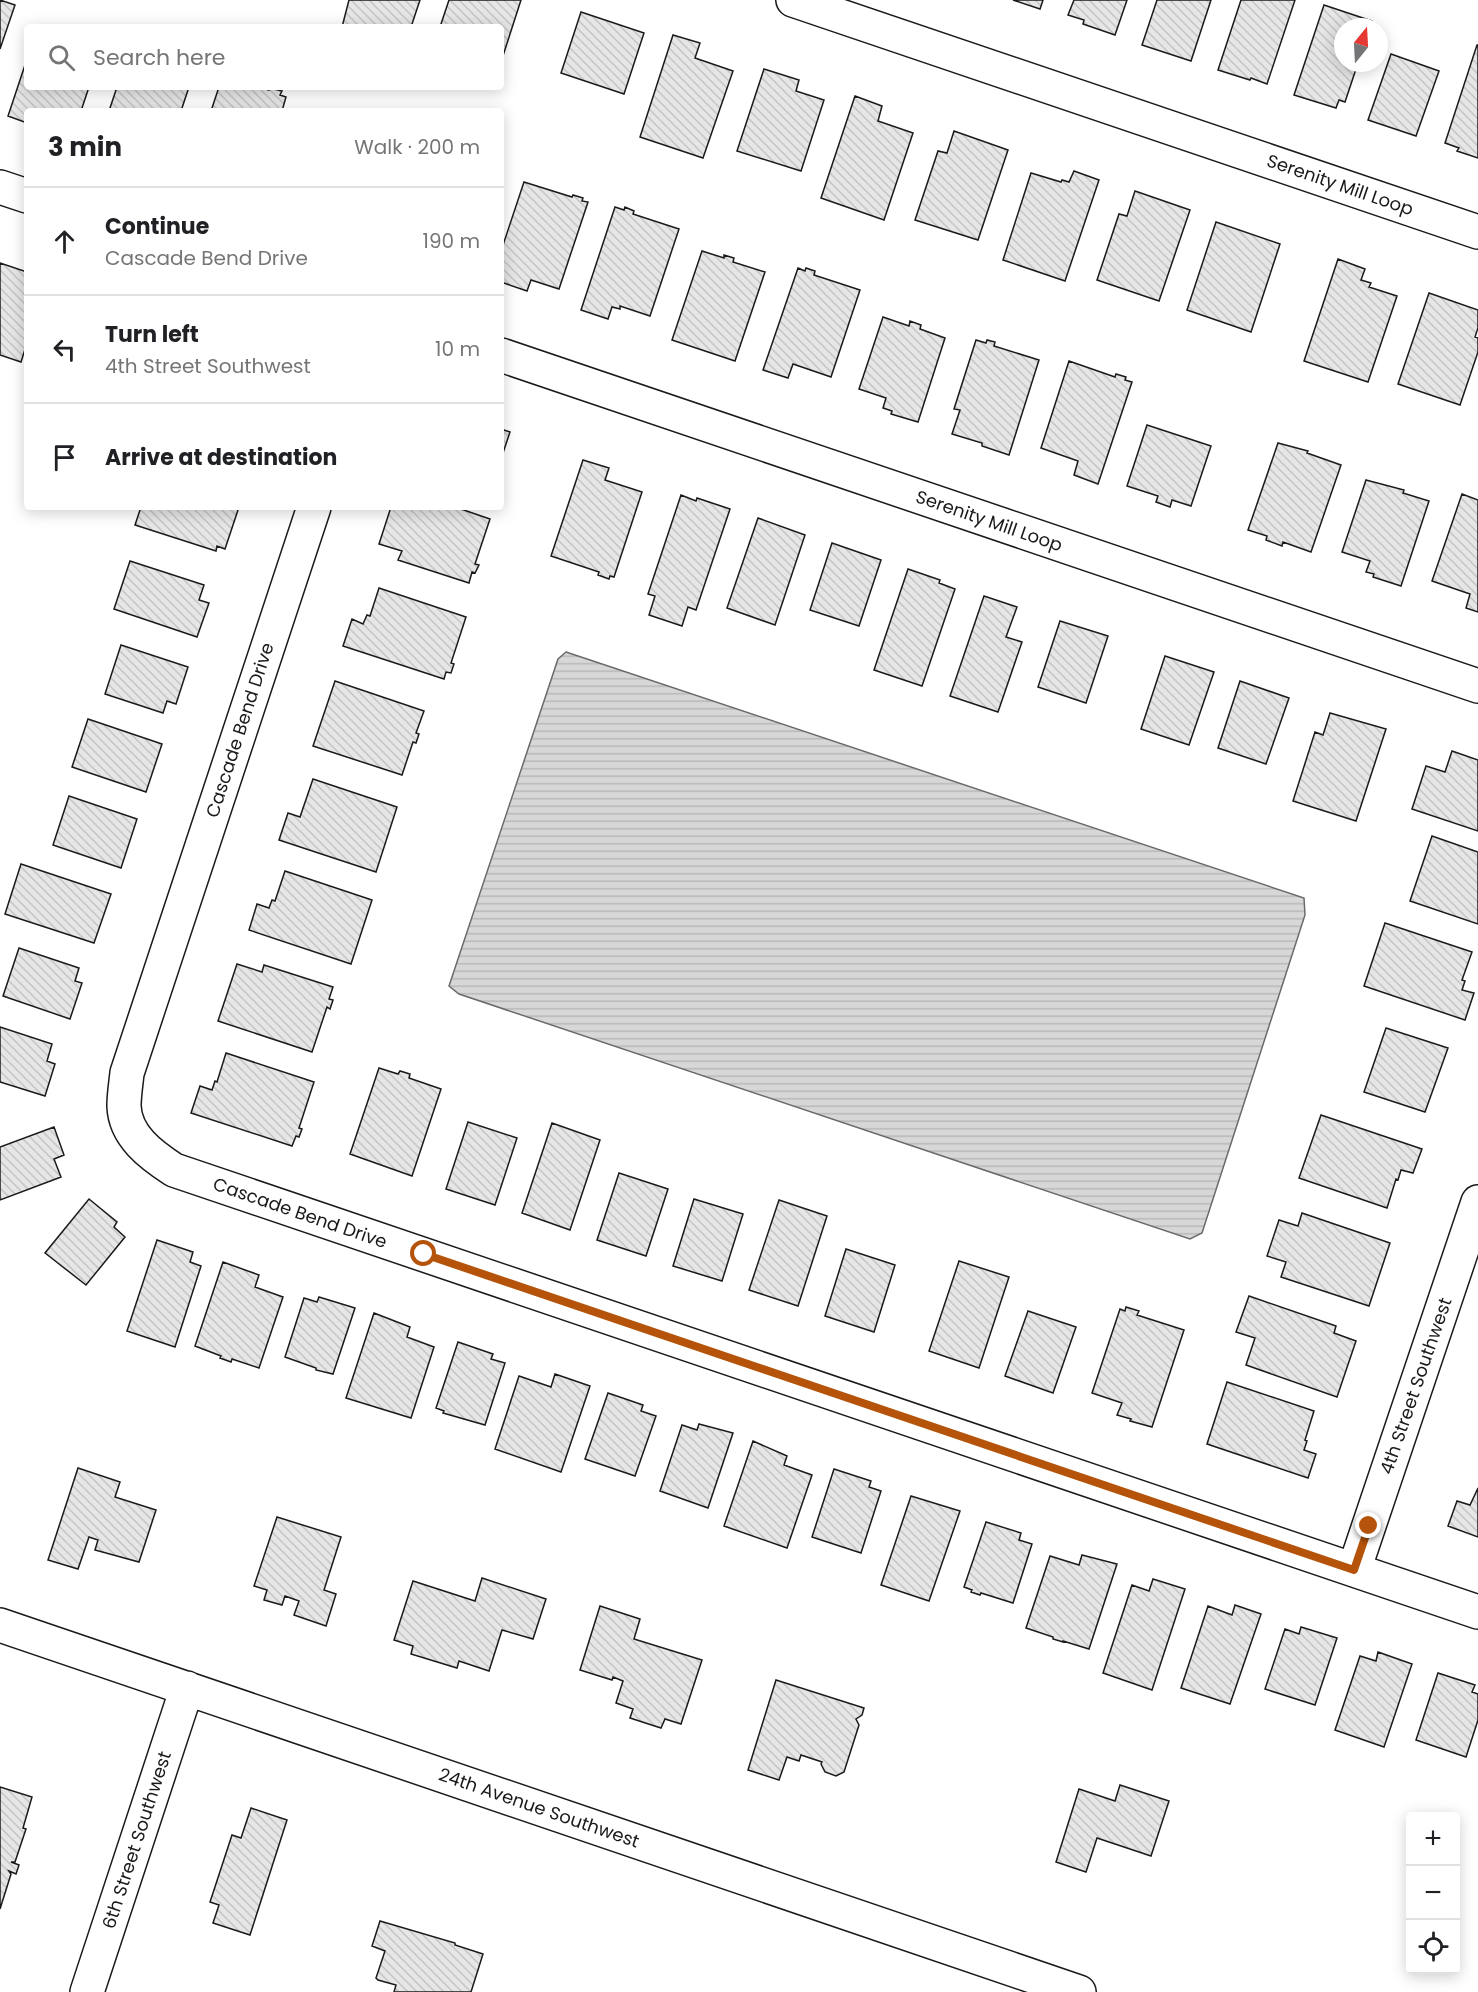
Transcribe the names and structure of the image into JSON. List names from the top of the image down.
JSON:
{
  "streets": {
    "street": [
      "Serenity Mill Loop",
      "Cascade Bend Drive",
      "4th Street Southwest",
      "24th Avenue Southwest",
      "6th Street Southwest"
    ]
  },
  "crossings": [
    ["Cascade Bend Drive", "4th Street Southwest"],
    ["24th Avenue Southwest", "6th Street Southwest"]
  ],
  "north": "top",
  "page": {
    "search": "Search here",
    "heading": ["3 min", "Walk · 200 m"],
    "list": [
      ["Continue", "Cascade Bend Drive", "190 m"],
      ["Turn left", "4th Street Southwest", "10 m"],
      "Arrive at destination"
    ],
    "map_buttons": ["+", "−"]
  }
}
